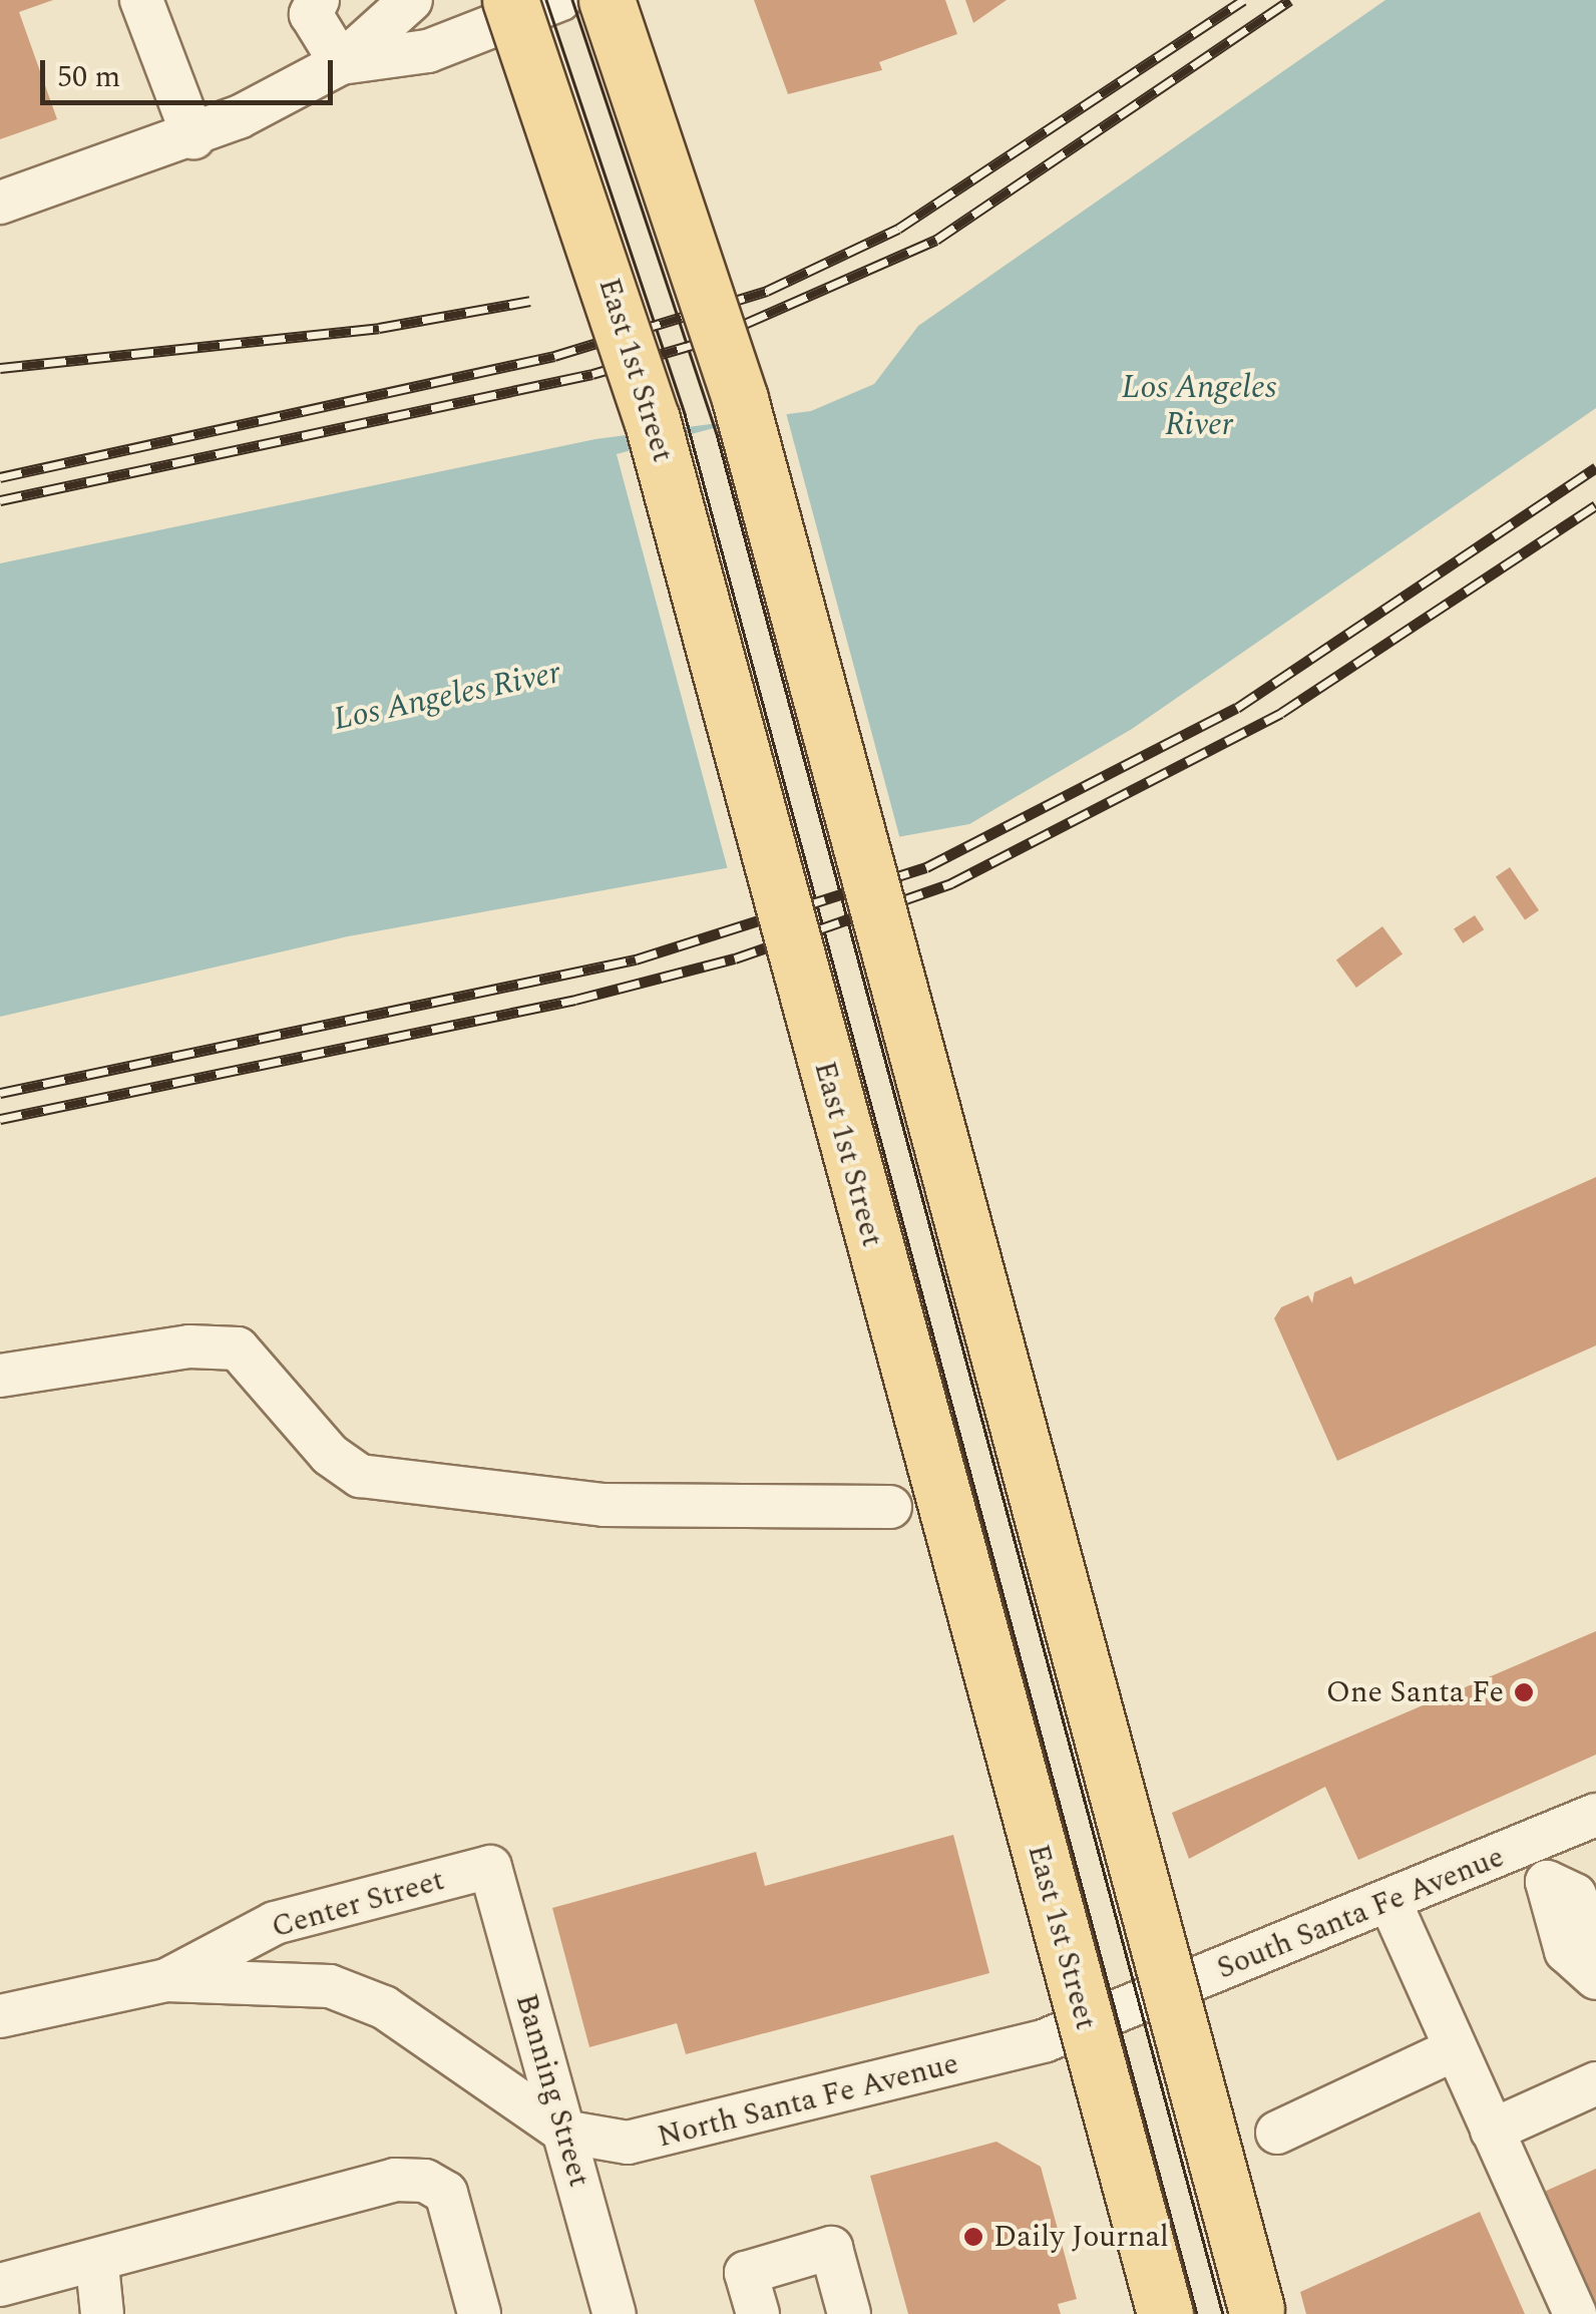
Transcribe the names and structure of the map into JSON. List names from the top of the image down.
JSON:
{
  "streets": {
    "main road": ["East 1st Street"],
    "street": [
      "Center Street",
      "South Santa Fe Avenue",
      "Banning Street",
      "North Santa Fe Avenue"
    ]
  },
  "crossings": [
    ["Center Street", "Banning Street"],
    ["Center Street", "North Santa Fe Avenue"],
    ["South Santa Fe Avenue", "North Santa Fe Avenue"],
    ["Banning Street", "North Santa Fe Avenue"]
  ],
  "water": ["Los Angeles River"],
  "places": ["One Santa Fe", "Daily Journal"],
  "scale_bar": "50 m"
}
